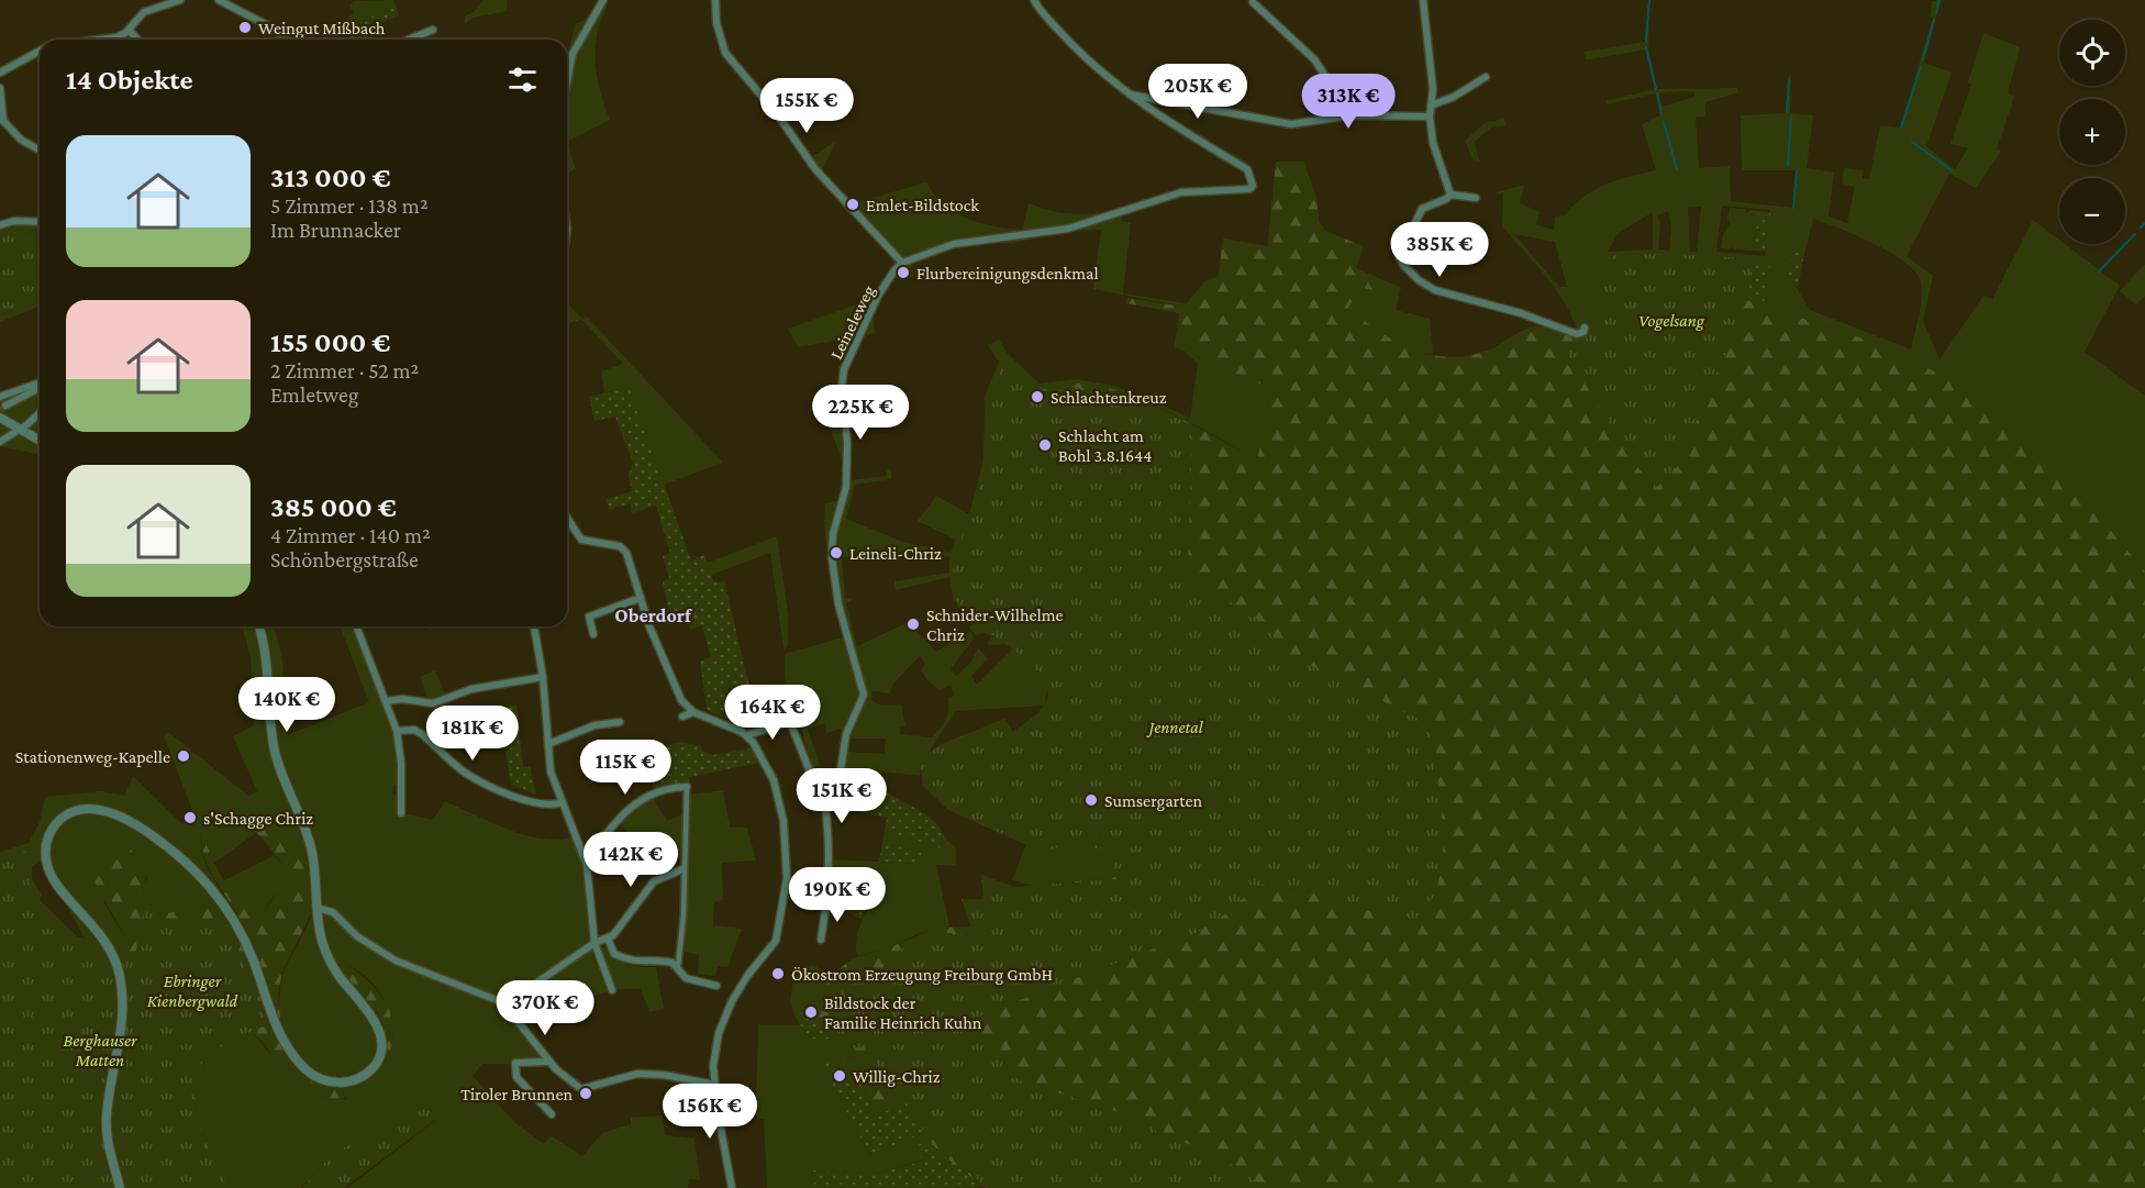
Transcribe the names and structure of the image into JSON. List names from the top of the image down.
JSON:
{
  "streets": {
    "street": ["Leineleweg"]
  },
  "districts": ["Oberdorf"],
  "parks": [
    "Vogelsang",
    "Jennetal",
    "Ebringer Kienbergwald",
    "Berghauser Matten"
  ],
  "places": [
    "Weingut Mißbach",
    "Emlet-Bildstock",
    "Flurbereinigungsdenkmal",
    "Schlachtenkreuz",
    "Schlacht am Bohl 3.8.1644",
    "Leineli-Chriz",
    "Schnider-Wilhelme Chriz",
    "Stationenweg-Kapelle",
    "Sumsergarten",
    "s'Schagge Chriz",
    "Ökostrom Erzeugung Freiburg GmbH",
    "Bildstock der Familie Heinrich Kuhn",
    "Willig-Chriz",
    "Tiroler Brunnen"
  ],
  "page": {
    "map_buttons": ["+", "−"],
    "heading": "14 Objekte",
    "price": [
      "205K €",
      "313K €",
      "155K €",
      "385K €",
      "225K €",
      "140K €",
      "164K €",
      "181K €",
      "115K €",
      "151K €",
      "142K €",
      "190K €",
      "370K €",
      "156K €"
    ],
    "list": [
      {
        "name": "313 000 €",
        "note": "5 Zimmer · 138 m² · Im Brunnacker"
      },
      {
        "name": "155 000 €",
        "note": "2 Zimmer · 52 m² · Emletweg"
      },
      {
        "name": "385 000 €",
        "note": "4 Zimmer · 140 m² · Schönbergstraße"
      }
    ]
  }
}
